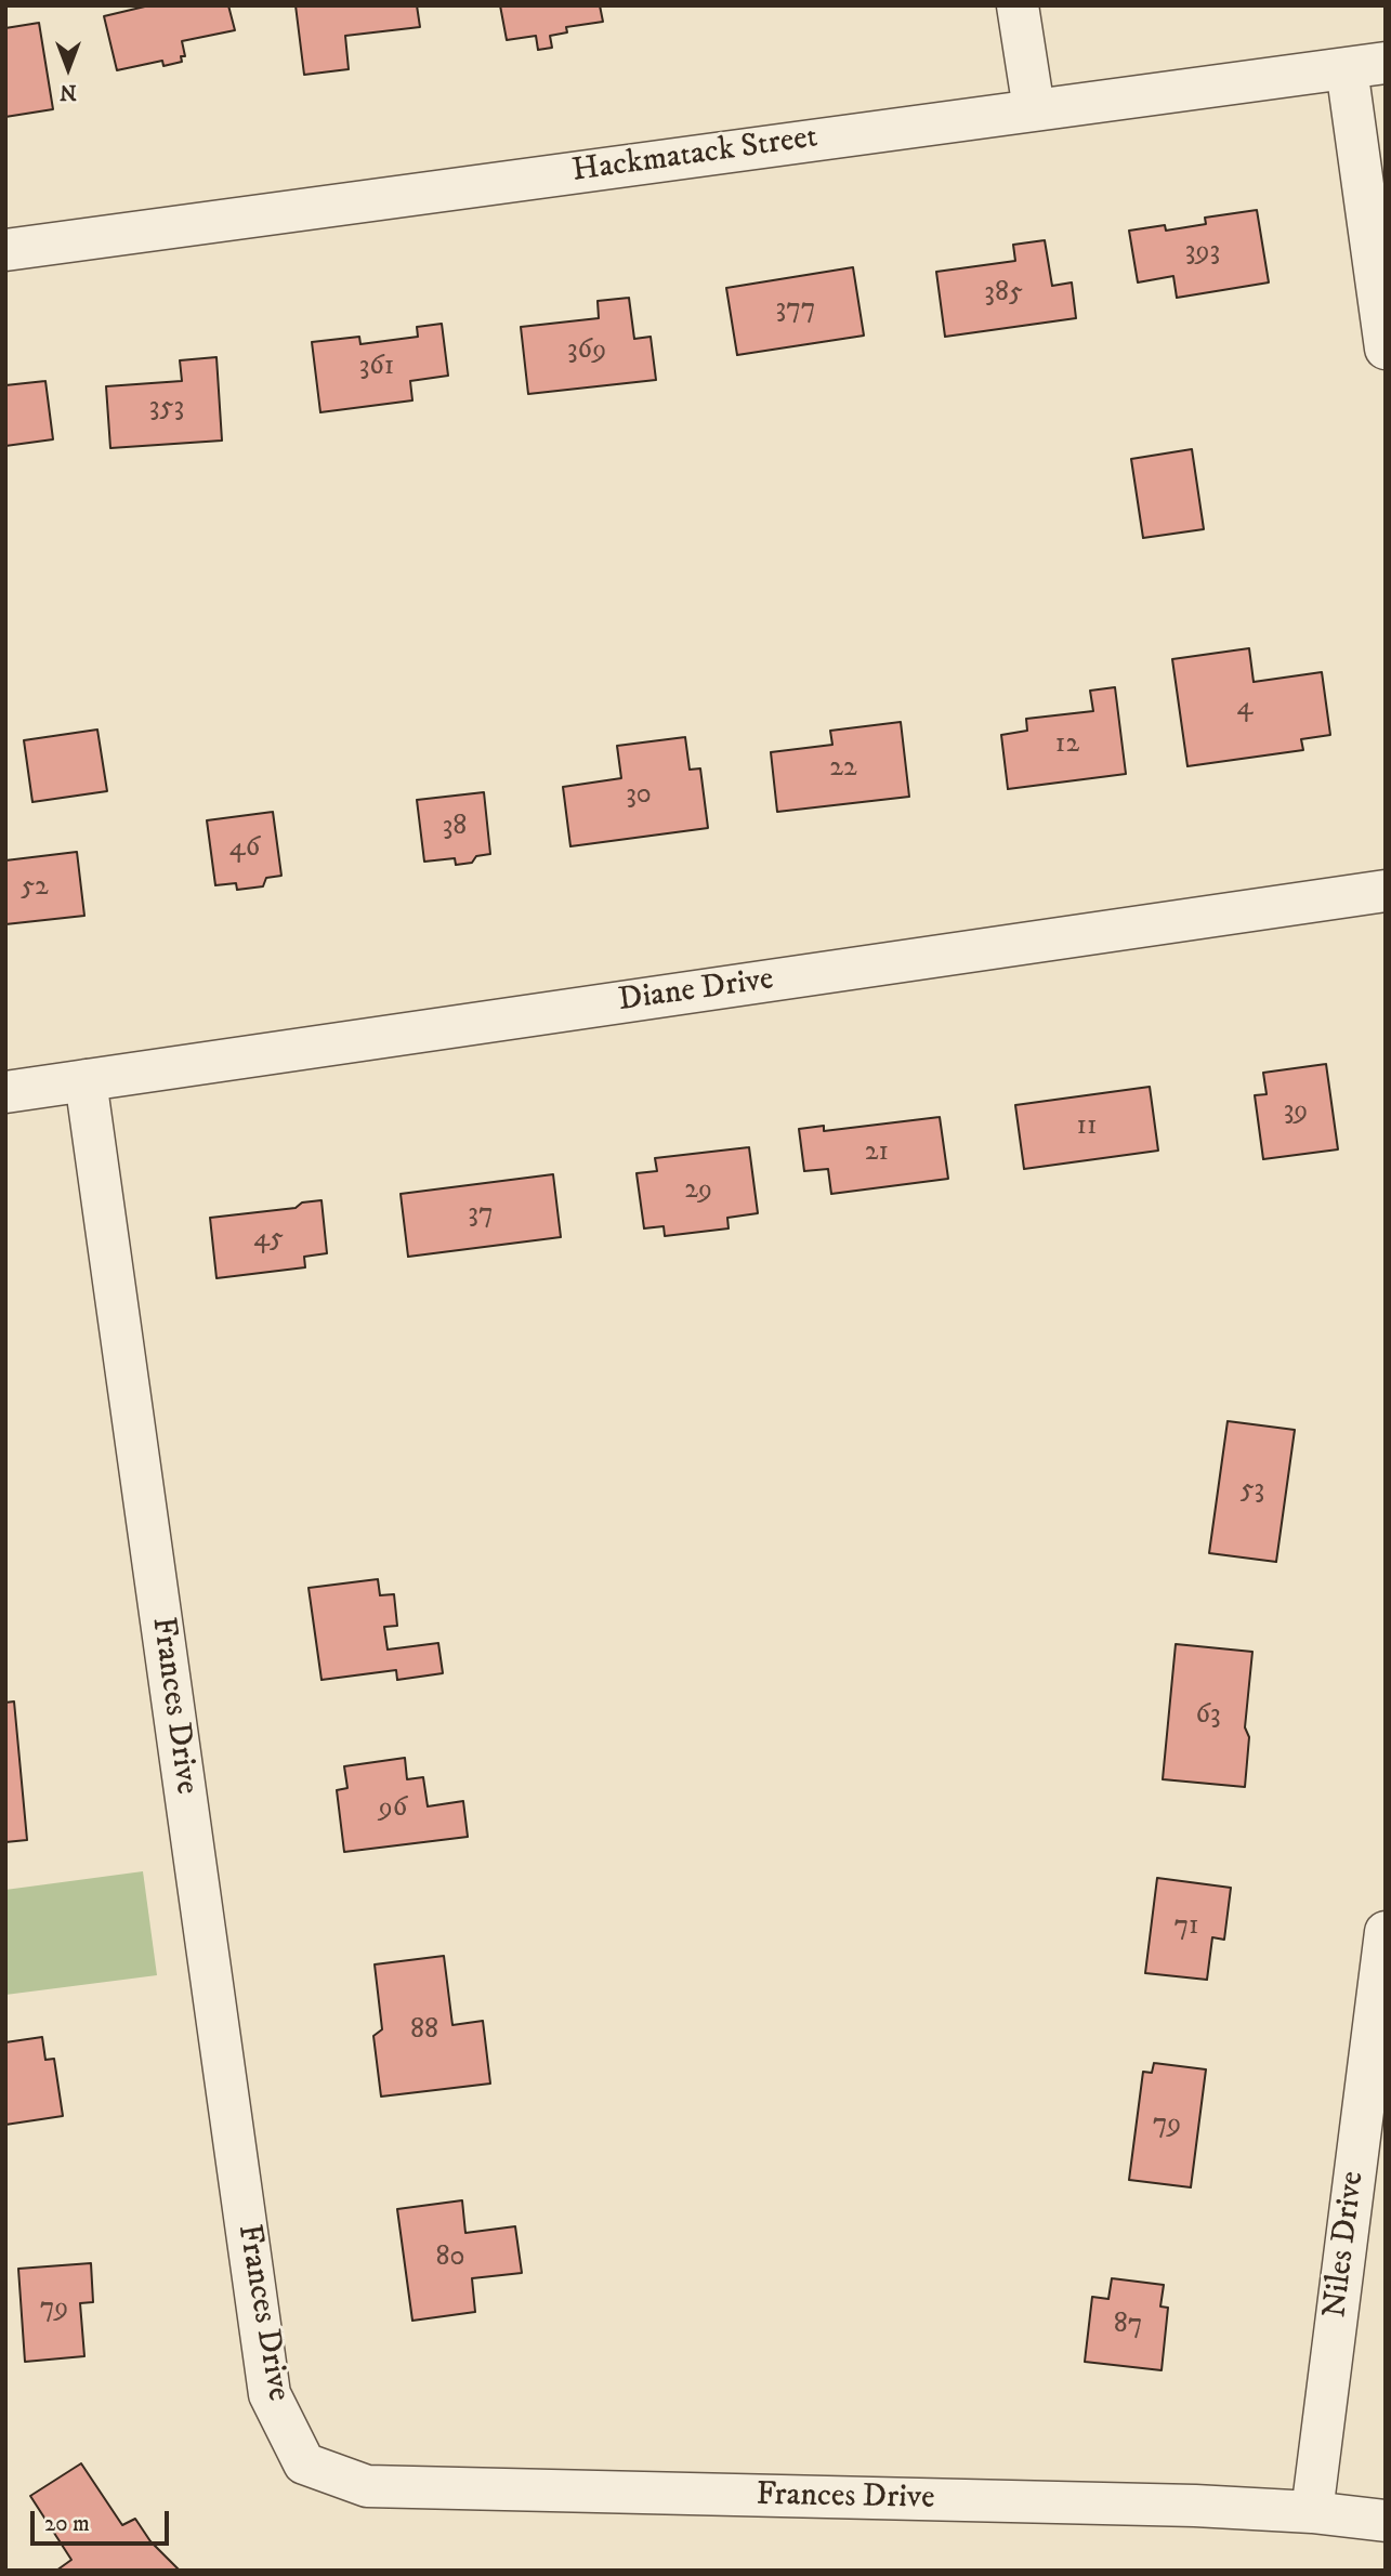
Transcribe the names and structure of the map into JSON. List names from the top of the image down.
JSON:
{
  "streets": {
    "street": [
      "Hackmatack Street",
      "Diane Drive",
      "Frances Drive",
      "Niles Drive"
    ]
  },
  "crossings": [
    ["Diane Drive", "Frances Drive"],
    ["Frances Drive", "Niles Drive"]
  ],
  "house_numbers": [
    "393",
    "385",
    "377",
    "369",
    "361",
    "353",
    "4",
    "12",
    "22",
    "30",
    "38",
    "46",
    "52",
    "39",
    "11",
    "21",
    "29",
    "37",
    "45",
    "53",
    "63",
    "96",
    "71",
    "88",
    "79",
    "80",
    "79",
    "87"
  ],
  "scale_bar": "20 m",
  "north": "bottom"
}
